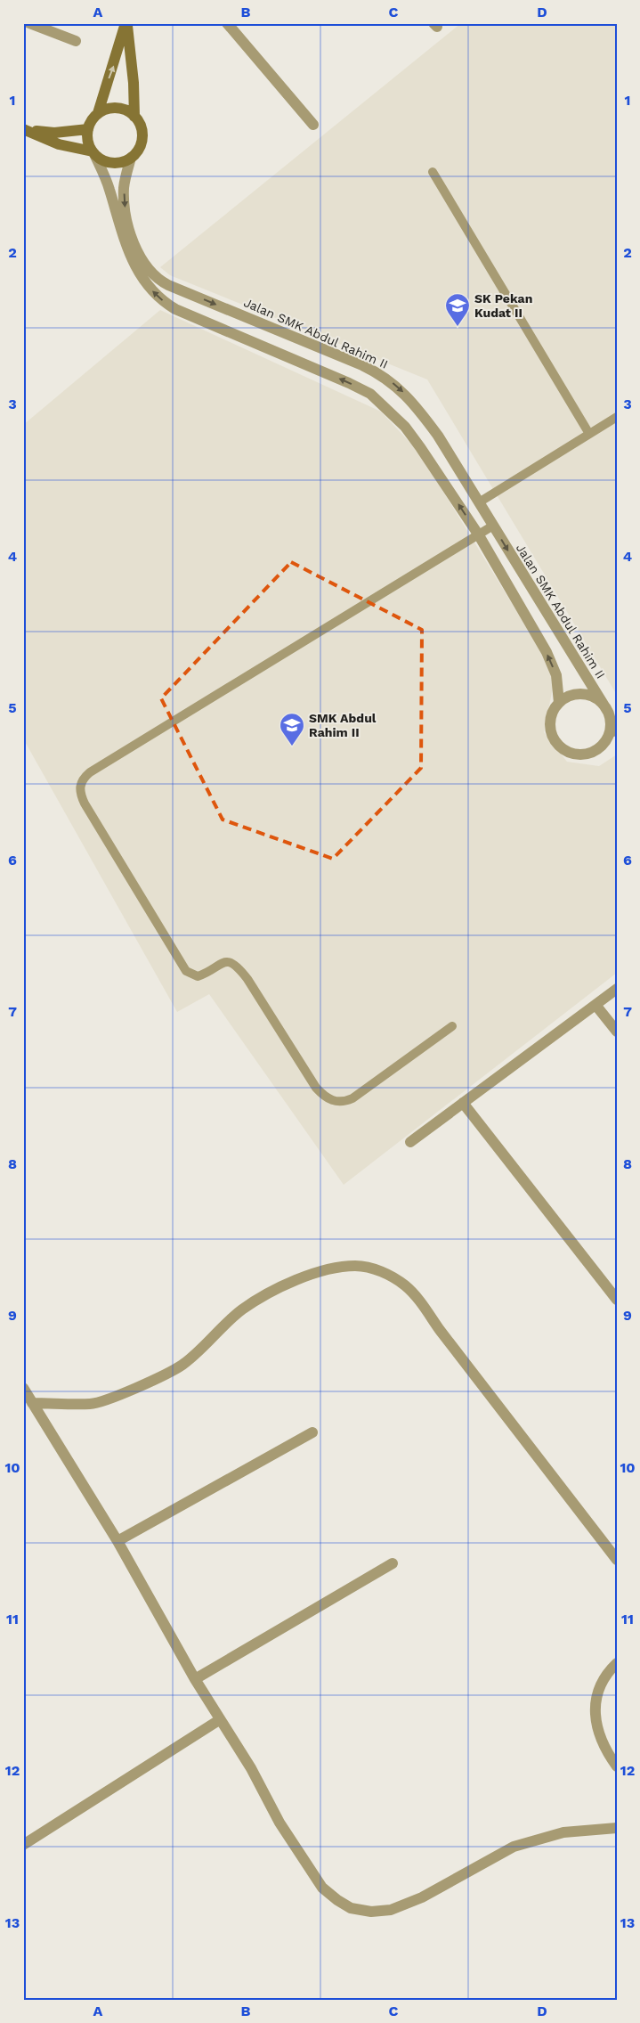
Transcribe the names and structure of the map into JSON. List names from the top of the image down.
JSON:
{
  "streets": {
    "street": ["Jalan SMK Abdul Rahim II"]
  },
  "places": {
    "school or university": ["SK Pekan Kudat II", "SMK Abdul Rahim II"]
  },
  "grid": {
    "columns": [
      "A",
      "B",
      "C",
      "D"
    ],
    "rows": [
      "1",
      "2",
      "3",
      "4",
      "5",
      "6",
      "7",
      "8",
      "9",
      "10",
      "11",
      "12",
      "13"
    ]
  }
}
